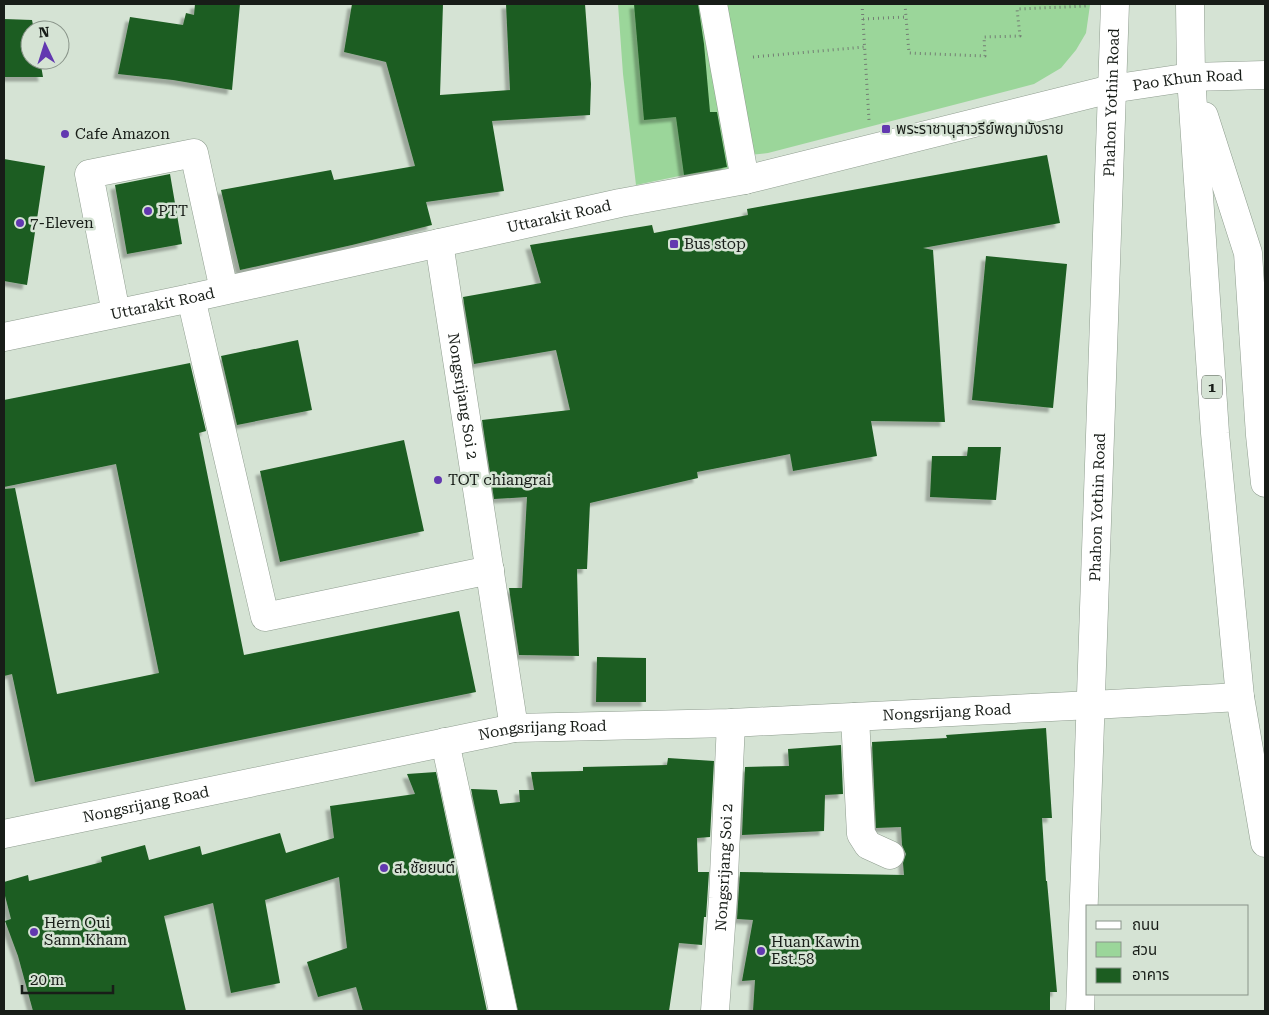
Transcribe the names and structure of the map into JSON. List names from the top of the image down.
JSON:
{
  "streets": {
    "main road": [
      "Pao Khun Road",
      "Phahon Yothin Road",
      "Uttarakit Road",
      "1",
      "Nongsrijang Soi 2",
      "Nongsrijang Road"
    ]
  },
  "crossings": [
    ["Pao Khun Road", "Phahon Yothin Road"],
    ["Pao Khun Road", "Uttarakit Road"],
    ["Pao Khun Road", "1"],
    ["Phahon Yothin Road", "Uttarakit Road"],
    ["Phahon Yothin Road", "Nongsrijang Road"],
    ["Uttarakit Road", "Nongsrijang Soi 2"],
    ["1", "Nongsrijang Road"],
    ["Nongsrijang Soi 2", "Nongsrijang Road"]
  ],
  "places": {
    "transit": ["พระราชานุสาวรีย์พญามังราย", "Bus stop"],
    "other": [
      "Cafe Amazon",
      "PTT",
      "7-Eleven",
      "TOT chiangrai",
      "ส. ชัยยนต์",
      "Hern Oui Sann Kham",
      "Huan Kawin Est.58"
    ]
  },
  "legend": ["ถนน", "สวน", "อาคาร"],
  "scale_bar": "20 m",
  "north": "top"
}
